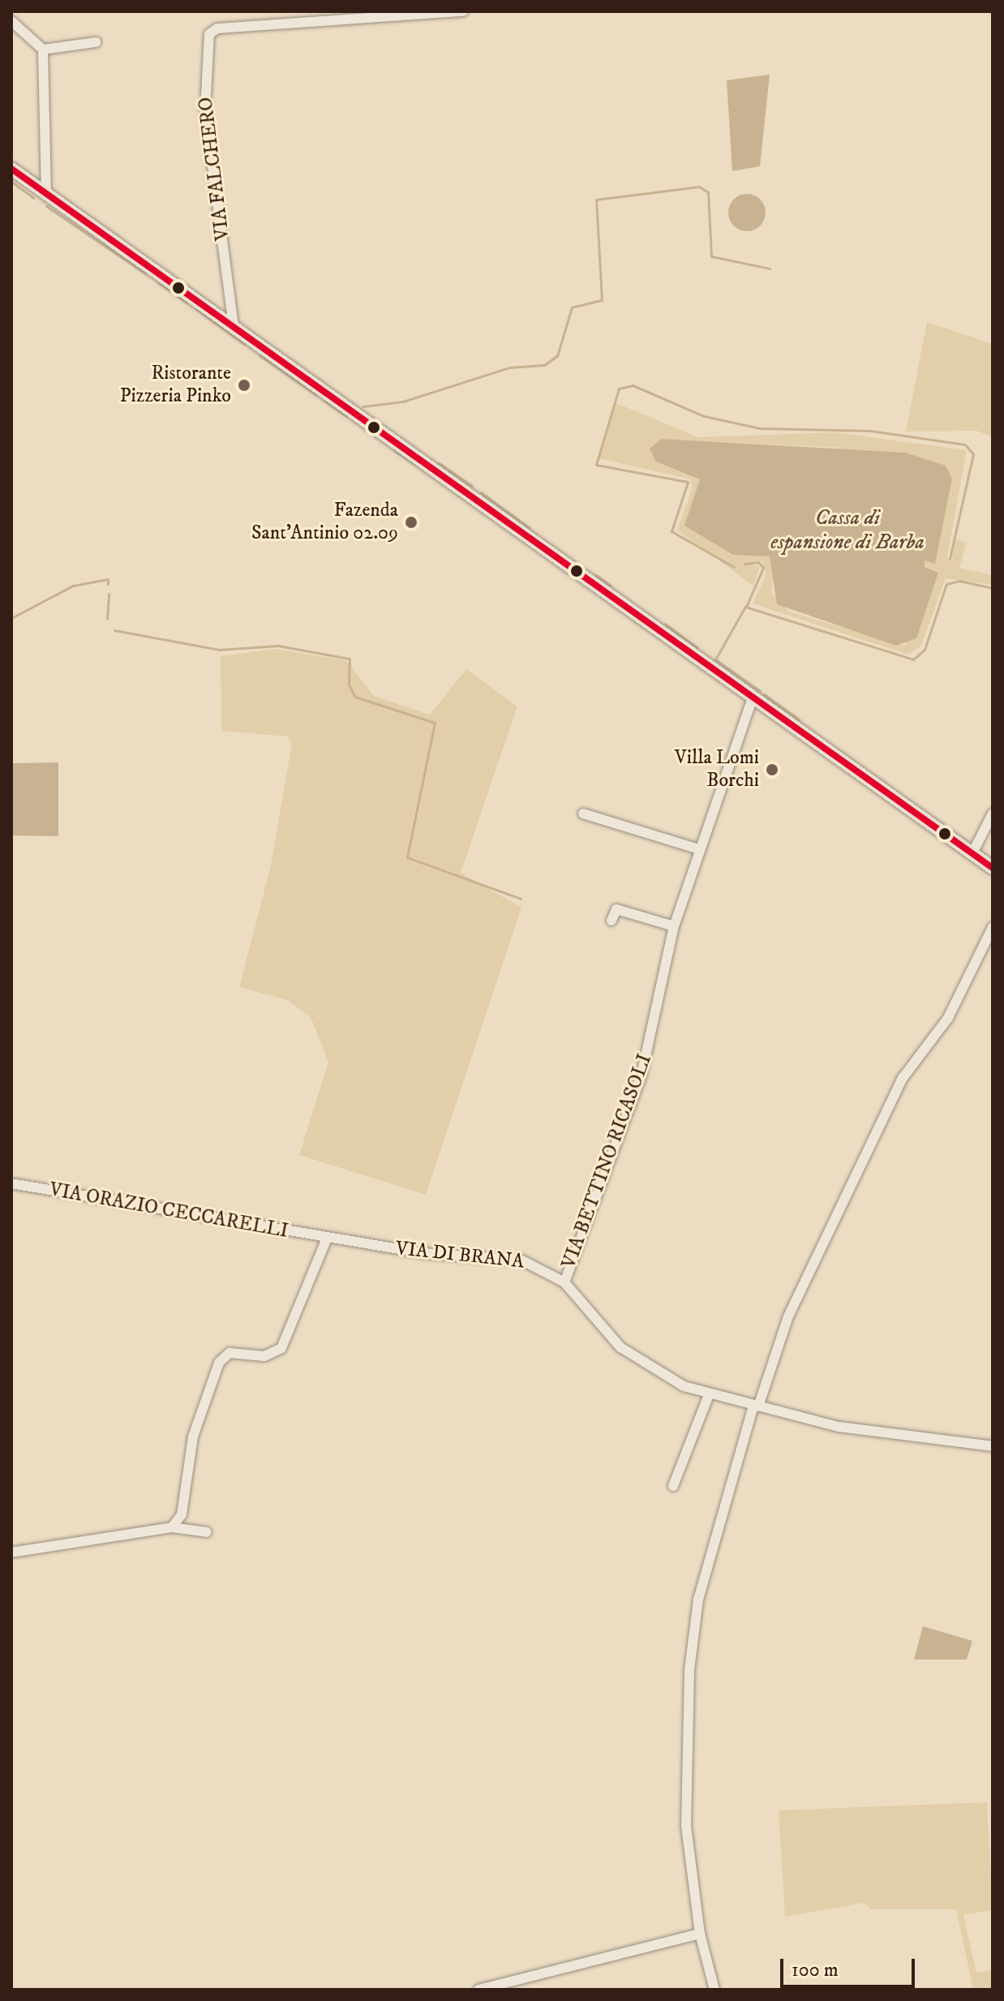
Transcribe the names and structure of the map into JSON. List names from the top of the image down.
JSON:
{
  "streets": {
    "street": [
      "VIA FALCHERO",
      "VIA BETTINO RICASOLI",
      "VIA ORAZIO CECCARELLI",
      "VIA DI BRANA"
    ]
  },
  "crossings": [
    ["VIA BETTINO RICASOLI", "VIA DI BRANA"],
    ["VIA ORAZIO CECCARELLI", "VIA DI BRANA"]
  ],
  "water": ["Cassa di espansione di Barba"],
  "places": ["Ristorante Pizzeria Pinko", "Fazenda Sant'Antinio 02.09", "Villa Lomi Borchi"],
  "scale_bar": "100 m"
}
